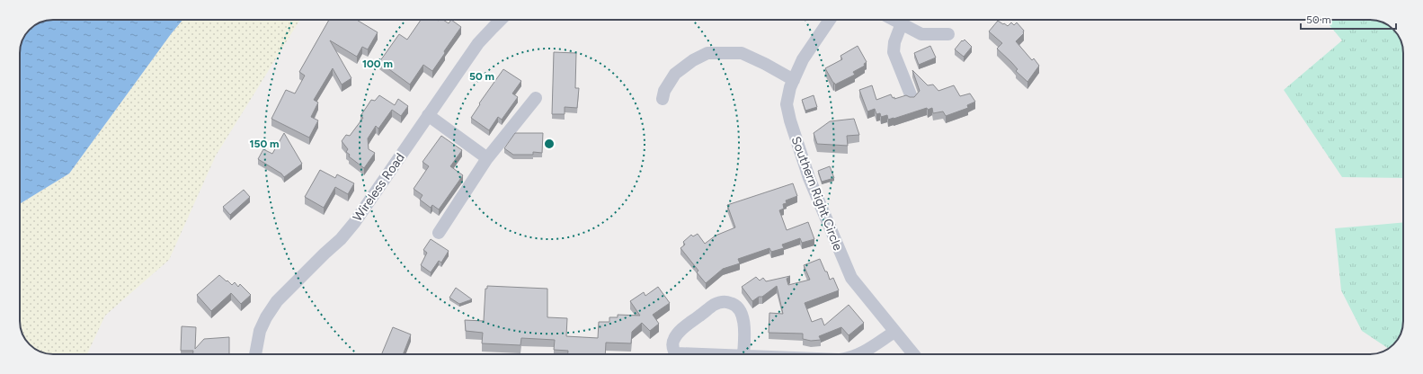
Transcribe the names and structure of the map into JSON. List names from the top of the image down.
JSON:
{
  "streets": {
    "street": ["Wireless Road", "Southern Right Circle"]
  },
  "scale_bar": "50 m",
  "rings": ["100 m", "50 m", "150 m"]
}
